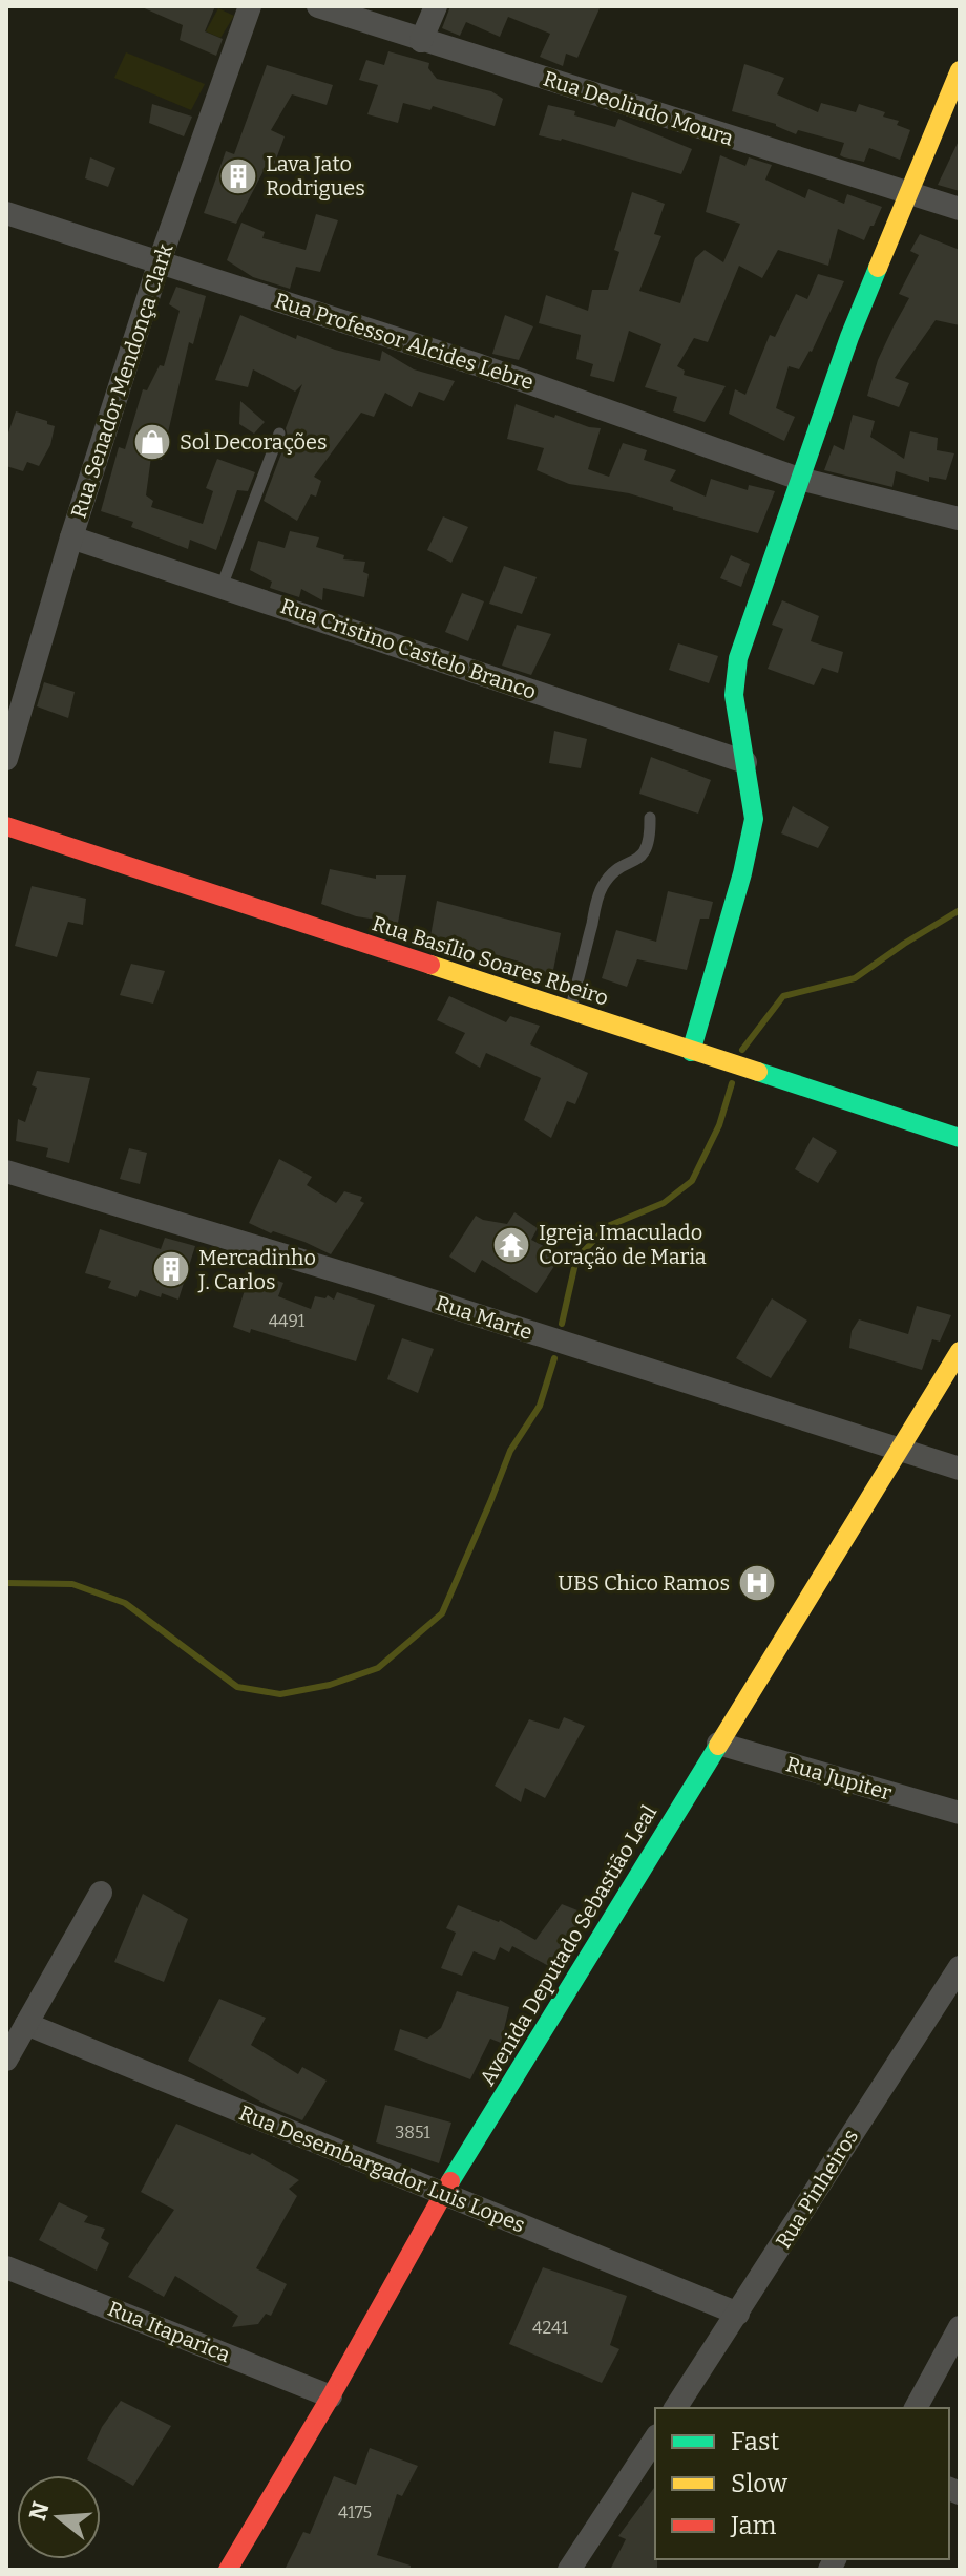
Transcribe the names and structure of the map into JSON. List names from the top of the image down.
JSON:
{
  "streets": {
    "street": [
      "Rua Deolindo Moura",
      "Rua Professor Alcides Lebre",
      "Rua Senador Mendonça Clark",
      "Rua Cristino Castelo Branco",
      "Rua Basílio Soares Rbeiro",
      "Rua Marte",
      "Rua Jupiter",
      "Avenida Deputado Sebastião Leal",
      "Rua Desembargador Luis Lopes",
      "Rua Pinheiros",
      "Rua Itaparica"
    ]
  },
  "crossings": [
    ["Rua Professor Alcides Lebre", "Rua Senador Mendonça Clark"],
    ["Rua Senador Mendonça Clark", "Rua Cristino Castelo Branco"],
    ["Rua Marte", "Avenida Deputado Sebastião Leal"],
    ["Rua Jupiter", "Avenida Deputado Sebastião Leal"],
    ["Avenida Deputado Sebastião Leal", "Rua Desembargador Luis Lopes"],
    ["Avenida Deputado Sebastião Leal", "Rua Itaparica"],
    ["Rua Desembargador Luis Lopes", "Rua Pinheiros"]
  ],
  "places": {
    "building": ["Lava Jato Rodrigues", "Mercadinho J. Carlos"],
    "shop": ["Sol Decorações"],
    "temple": ["Igreja Imaculado Coração de Maria"],
    "hospital": ["UBS Chico Ramos"]
  },
  "house_numbers": [
    "4491",
    "3851",
    "4241",
    "4175"
  ],
  "legend": ["Fast", "Slow", "Jam"],
  "north": "left"
}
